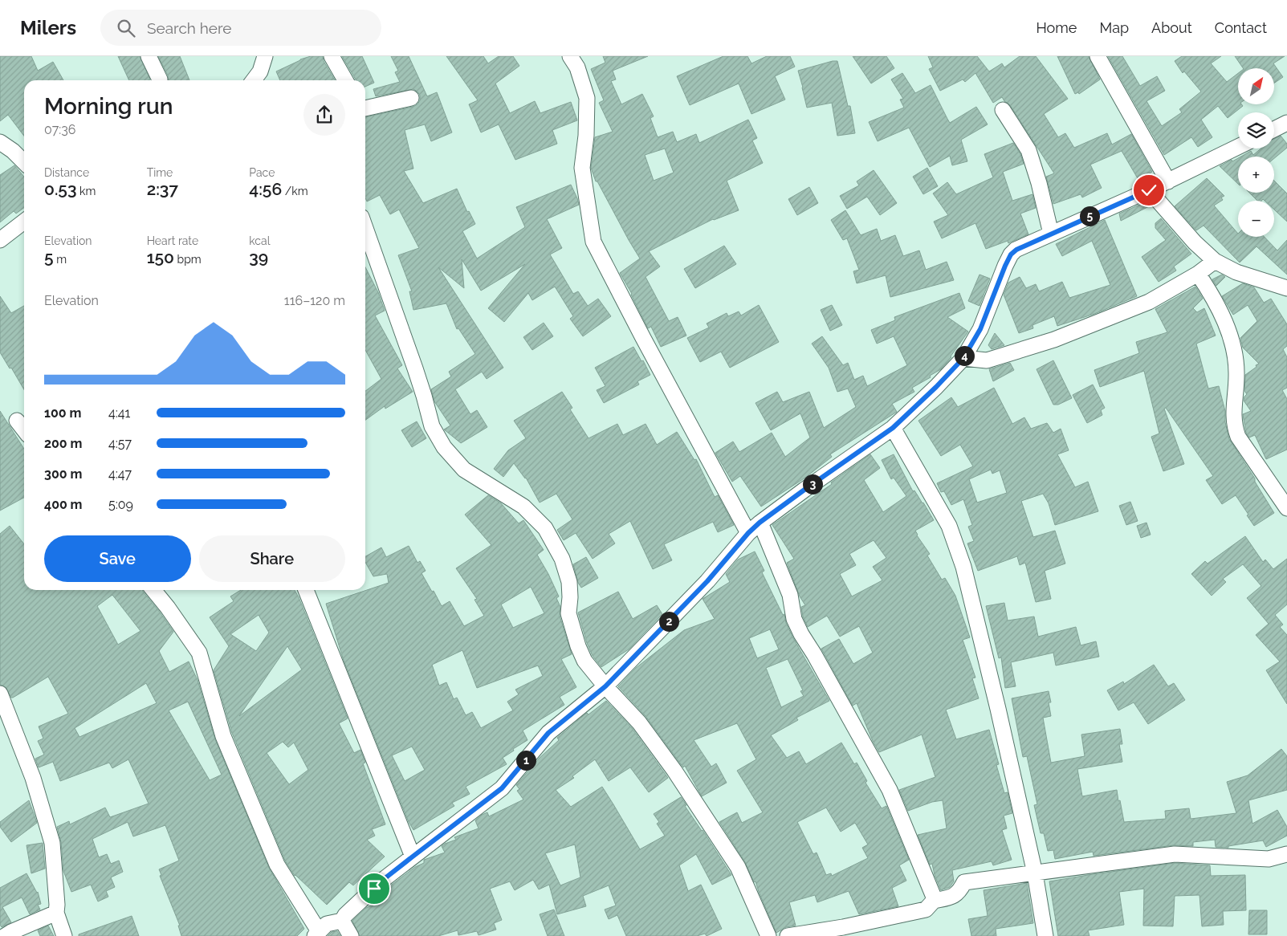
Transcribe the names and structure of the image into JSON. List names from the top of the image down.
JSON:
{
  "north": "top right",
  "page": {
    "header": "Milers",
    "search": "Search here",
    "nav": [
      "Home",
      "Map",
      "About",
      "Contact"
    ],
    "map_buttons": ["+", "−"],
    "heading": ["Morning run", "07:36"],
    "stats": [
      ["Distance", "0.53 km"],
      ["Time", "2:37"],
      ["Pace", "4:56 /km"],
      ["Elevation", "5 m"],
      ["Heart rate", "150 bpm"],
      ["kcal", "39"]
    ],
    "pins": [
      "5",
      "4",
      "3",
      "2",
      "1"
    ],
    "chart": ["Elevation", "116–120 m"],
    "list": [
      {
        "name": "100 m",
        "note": "4:41"
      },
      {
        "name": "200 m",
        "note": "4:57"
      },
      {
        "name": "300 m",
        "note": "4:47"
      },
      {
        "name": "400 m",
        "note": "5:09"
      }
    ],
    "buttons": ["Save", "Share"]
  }
}
